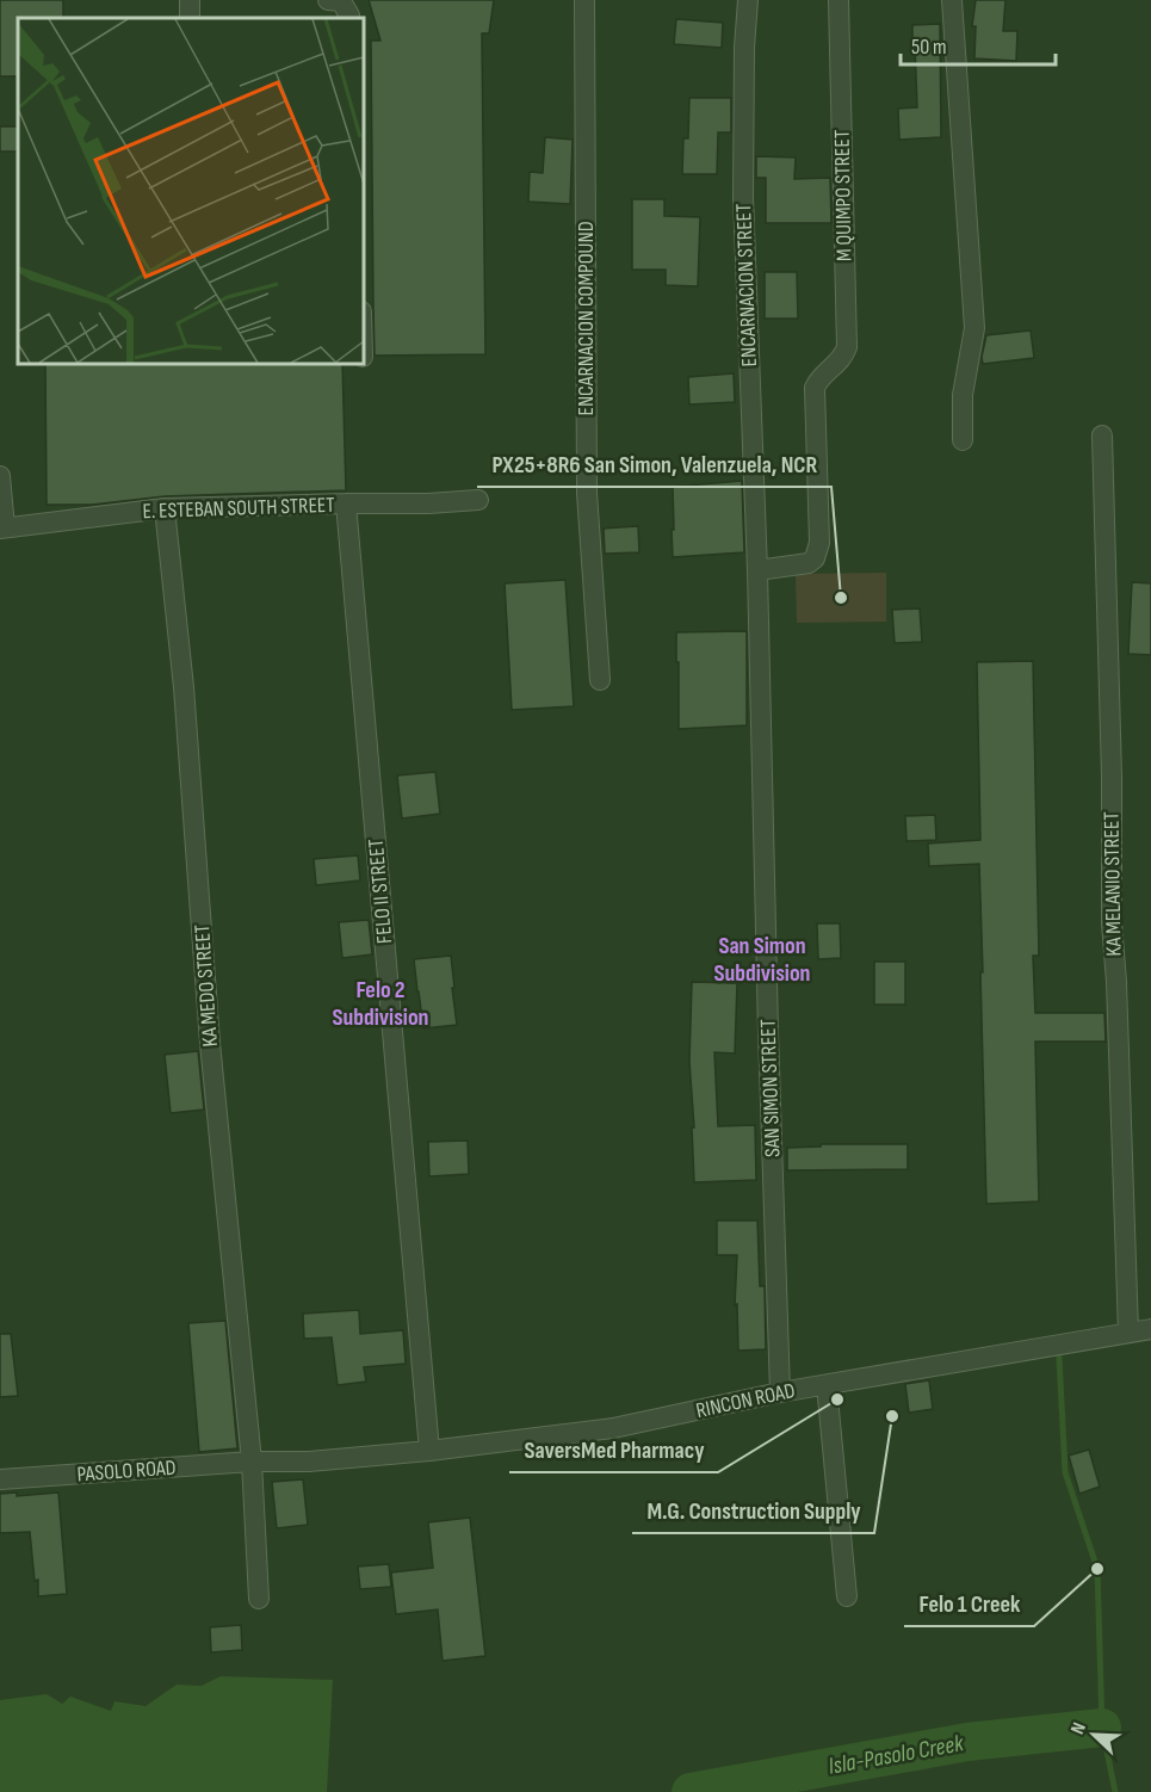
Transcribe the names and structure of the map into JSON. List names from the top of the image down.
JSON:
{
  "streets": {
    "street": [
      "M QUIMPO STREET",
      "ENCARNACION STREET",
      "ENCARNACION COMPOUND",
      "E. ESTEBAN SOUTH STREET",
      "KA MELANIO STREET",
      "FELO II STREET",
      "KA MEDO STREET",
      "SAN SIMON STREET",
      "RINCON ROAD",
      "PASOLO ROAD"
    ]
  },
  "crossings": [
    ["M QUIMPO STREET", "ENCARNACION STREET"],
    ["M QUIMPO STREET", "SAN SIMON STREET"],
    ["ENCARNACION STREET", "SAN SIMON STREET"],
    ["E. ESTEBAN SOUTH STREET", "FELO II STREET"],
    ["E. ESTEBAN SOUTH STREET", "KA MEDO STREET"],
    ["KA MELANIO STREET", "RINCON ROAD"],
    ["FELO II STREET", "RINCON ROAD"],
    ["KA MEDO STREET", "RINCON ROAD"],
    ["KA MEDO STREET", "PASOLO ROAD"],
    ["SAN SIMON STREET", "RINCON ROAD"],
    ["RINCON ROAD", "PASOLO ROAD"]
  ],
  "districts": ["San Simon Subdivision", "Felo 2 Subdivision"],
  "water": ["Isla-Pasolo Creek"],
  "places": [
    "PX25+8R6 San Simon, Valenzuela, NCR",
    "SaversMed Pharmacy",
    "M.G. Construction Supply",
    "Felo 1 Creek"
  ],
  "scale_bar": "50 m",
  "north": "top left"
}
